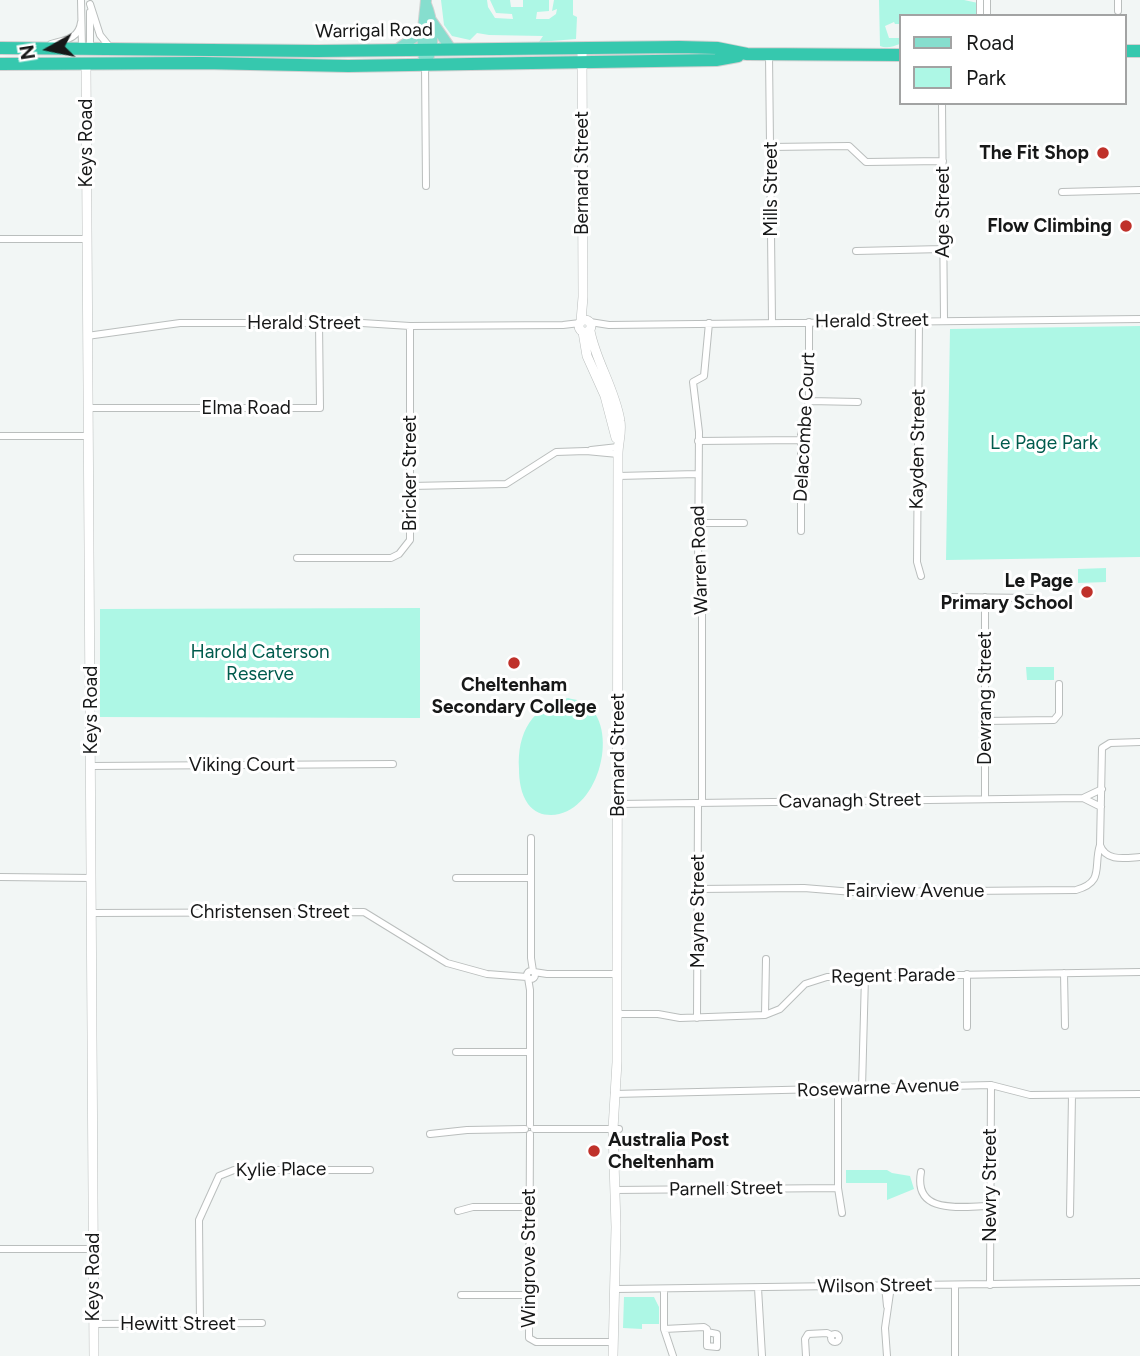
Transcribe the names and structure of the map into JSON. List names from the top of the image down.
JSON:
{
  "streets": {
    "highway": ["Warrigal Road"],
    "street": [
      "Keys Road",
      "Bernard Street",
      "Mills Street",
      "Age Street",
      "Herald Street",
      "Elma Road",
      "Delacombe Court",
      "Kayden Street",
      "Bricker Street",
      "Warren Road",
      "Dewrang Street",
      "Viking Court",
      "Cavanagh Street",
      "Fairview Avenue",
      "Mayne Street",
      "Christensen Street",
      "Regent Parade",
      "Rosewarne Avenue",
      "Kylie Place",
      "Newry Street",
      "Parnell Street",
      "Wingrove Street",
      "Wilson Street",
      "Hewitt Street"
    ]
  },
  "crossings": [
    ["Warrigal Road", "Keys Road"],
    ["Warrigal Road", "Bernard Street"],
    ["Warrigal Road", "Mills Street"],
    ["Keys Road", "Herald Street"],
    ["Keys Road", "Elma Road"],
    ["Keys Road", "Viking Court"],
    ["Keys Road", "Christensen Street"],
    ["Keys Road", "Hewitt Street"],
    ["Bernard Street", "Herald Street"],
    ["Bernard Street", "Cavanagh Street"],
    ["Bernard Street", "Christensen Street"],
    ["Bernard Street", "Rosewarne Avenue"],
    ["Bernard Street", "Parnell Street"],
    ["Bernard Street", "Wingrove Street"],
    ["Bernard Street", "Wilson Street"],
    ["Mills Street", "Herald Street"],
    ["Age Street", "Herald Street"],
    ["Herald Street", "Elma Road"],
    ["Herald Street", "Delacombe Court"],
    ["Herald Street", "Kayden Street"],
    ["Herald Street", "Bricker Street"],
    ["Herald Street", "Warren Road"],
    ["Warren Road", "Cavanagh Street"],
    ["Warren Road", "Mayne Street"],
    ["Dewrang Street", "Cavanagh Street"],
    ["Cavanagh Street", "Mayne Street"],
    ["Fairview Avenue", "Mayne Street"],
    ["Christensen Street", "Wingrove Street"],
    ["Rosewarne Avenue", "Newry Street"],
    ["Kylie Place", "Hewitt Street"],
    ["Newry Street", "Wilson Street"]
  ],
  "parks": ["Le Page Park", "Harold Caterson Reserve"],
  "places": [
    "The Fit Shop",
    "Flow Climbing",
    "Le Page Primary School",
    "Cheltenham Secondary College",
    "Australia Post Cheltenham"
  ],
  "legend": ["Road", "Park"],
  "north": "left"
}
